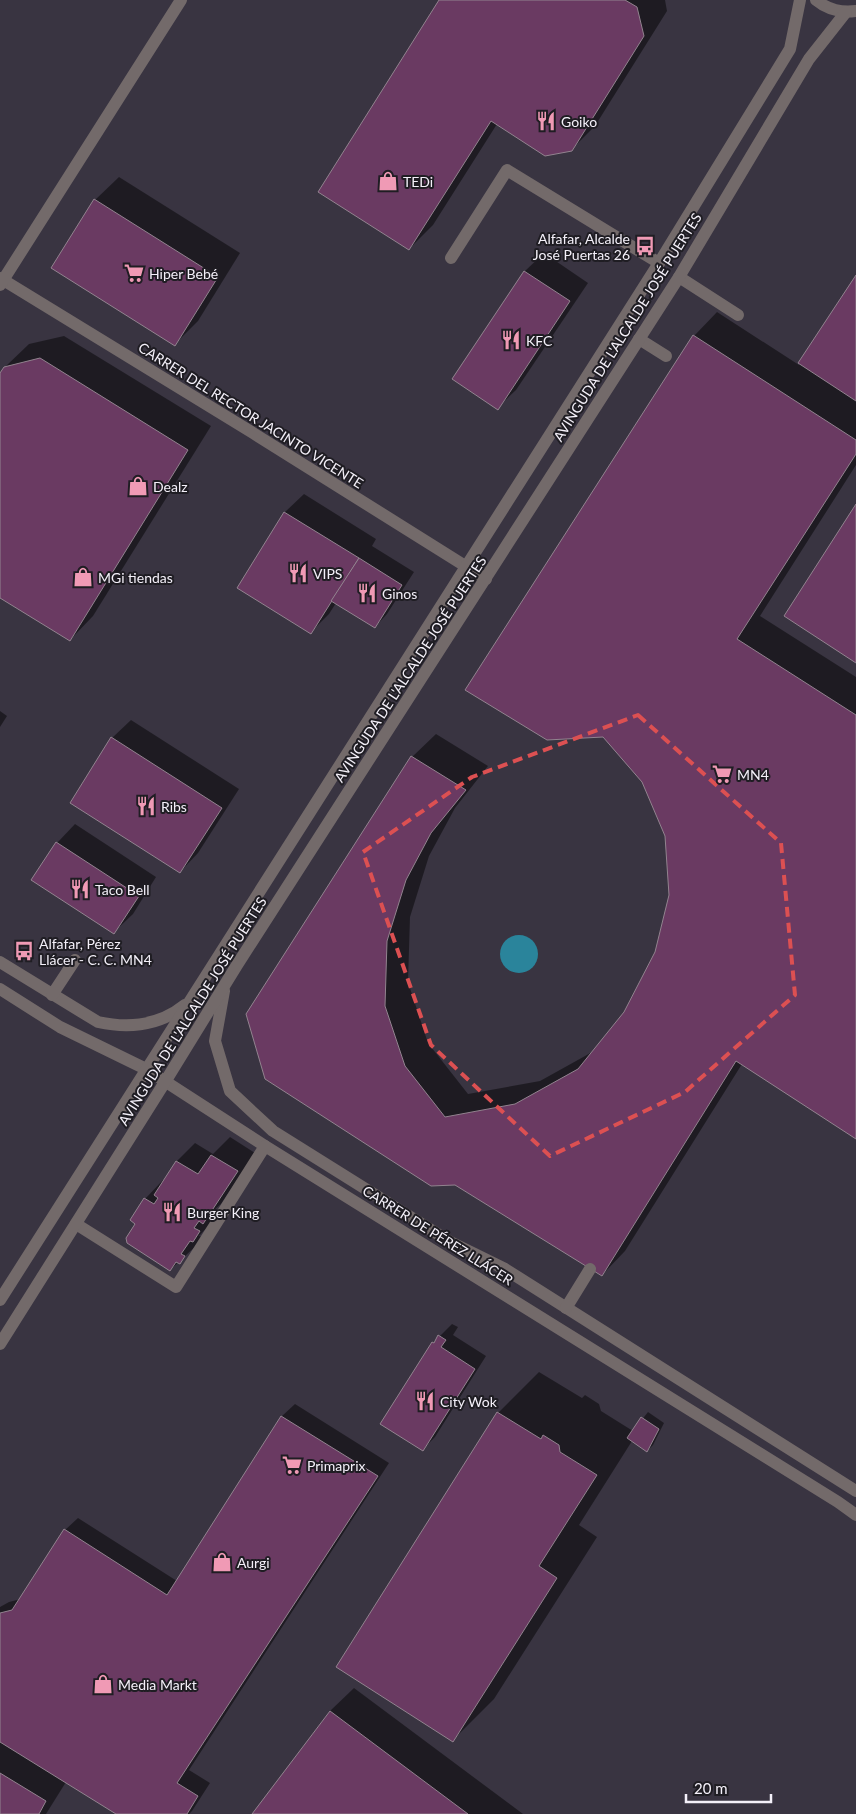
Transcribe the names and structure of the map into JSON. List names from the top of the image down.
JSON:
{
  "streets": {
    "street": ["AVINGUDA DE L'ALCALDE JOSÉ PUERTES", "CARRER DEL RECTOR JACINTO VICENTE", "CARRER DE PÉREZ LLÁCER"]
  },
  "crossings": [
    ["AVINGUDA DE L'ALCALDE JOSÉ PUERTES", "CARRER DEL RECTOR JACINTO VICENTE"],
    ["AVINGUDA DE L'ALCALDE JOSÉ PUERTES", "CARRER DE PÉREZ LLÁCER"]
  ],
  "places": {
    "restaurant": [
      "Goiko",
      "KFC",
      "VIPS",
      "Ginos",
      "Ribs",
      "Taco Bell",
      "Burger King",
      "City Wok"
    ],
    "shop": [
      "TEDi",
      "Dealz",
      "MGi tiendas",
      "Aurgi",
      "Media Markt"
    ],
    "bus stop": ["Alfafar, Alcalde José Puertas 26", "Alfafar, Pérez Llácer - C. C. MN4"],
    "supermarket": ["Hiper Bebé", "MN4", "Primaprix"]
  },
  "scale_bar": "20 m"
}
